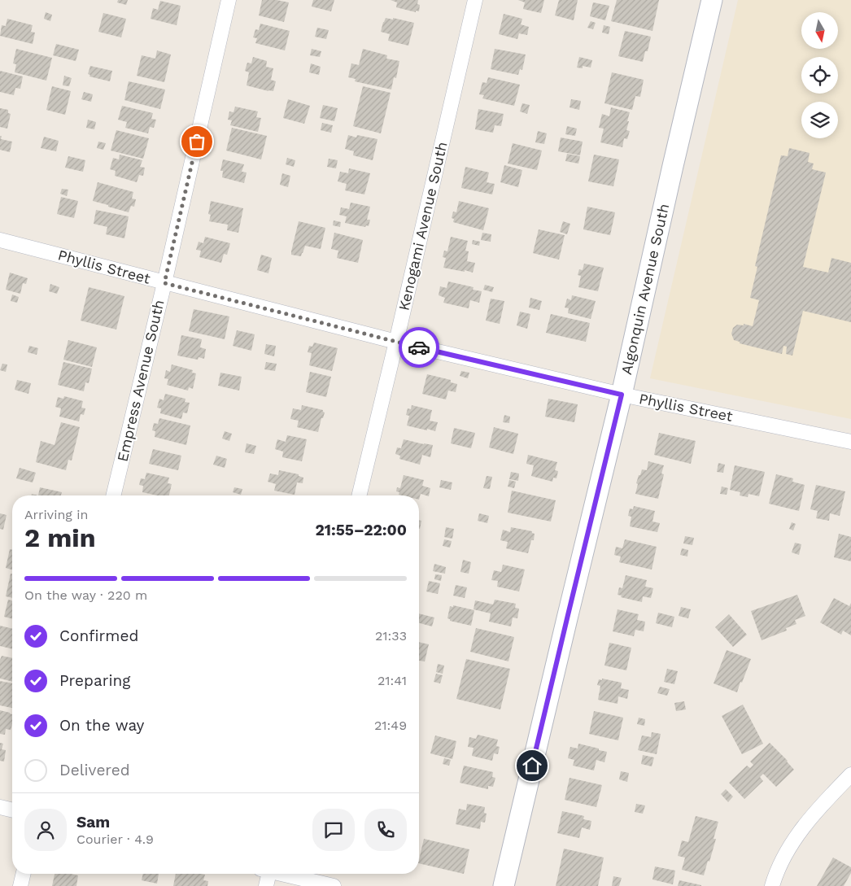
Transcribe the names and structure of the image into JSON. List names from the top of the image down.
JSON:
{
  "streets": {
    "main road": ["Algonquin Avenue South"],
    "street": ["Kenogami Avenue South", "Phyllis Street", "Empress Avenue South"]
  },
  "crossings": [
    ["Kenogami Avenue South", "Phyllis Street"],
    ["Phyllis Street", "Algonquin Avenue South"],
    ["Phyllis Street", "Empress Avenue South"]
  ],
  "north": "bottom",
  "page": {
    "heading": ["2 min", "Arriving in", "21:55–22:00"],
    "panel": ["Sam", "Courier · 4.9"],
    "bar": "On the way · 220 m",
    "list": [
      ["Confirmed", "21:33"],
      ["Preparing", "21:41"],
      ["On the way", "21:49"],
      "Delivered"
    ]
  }
}
